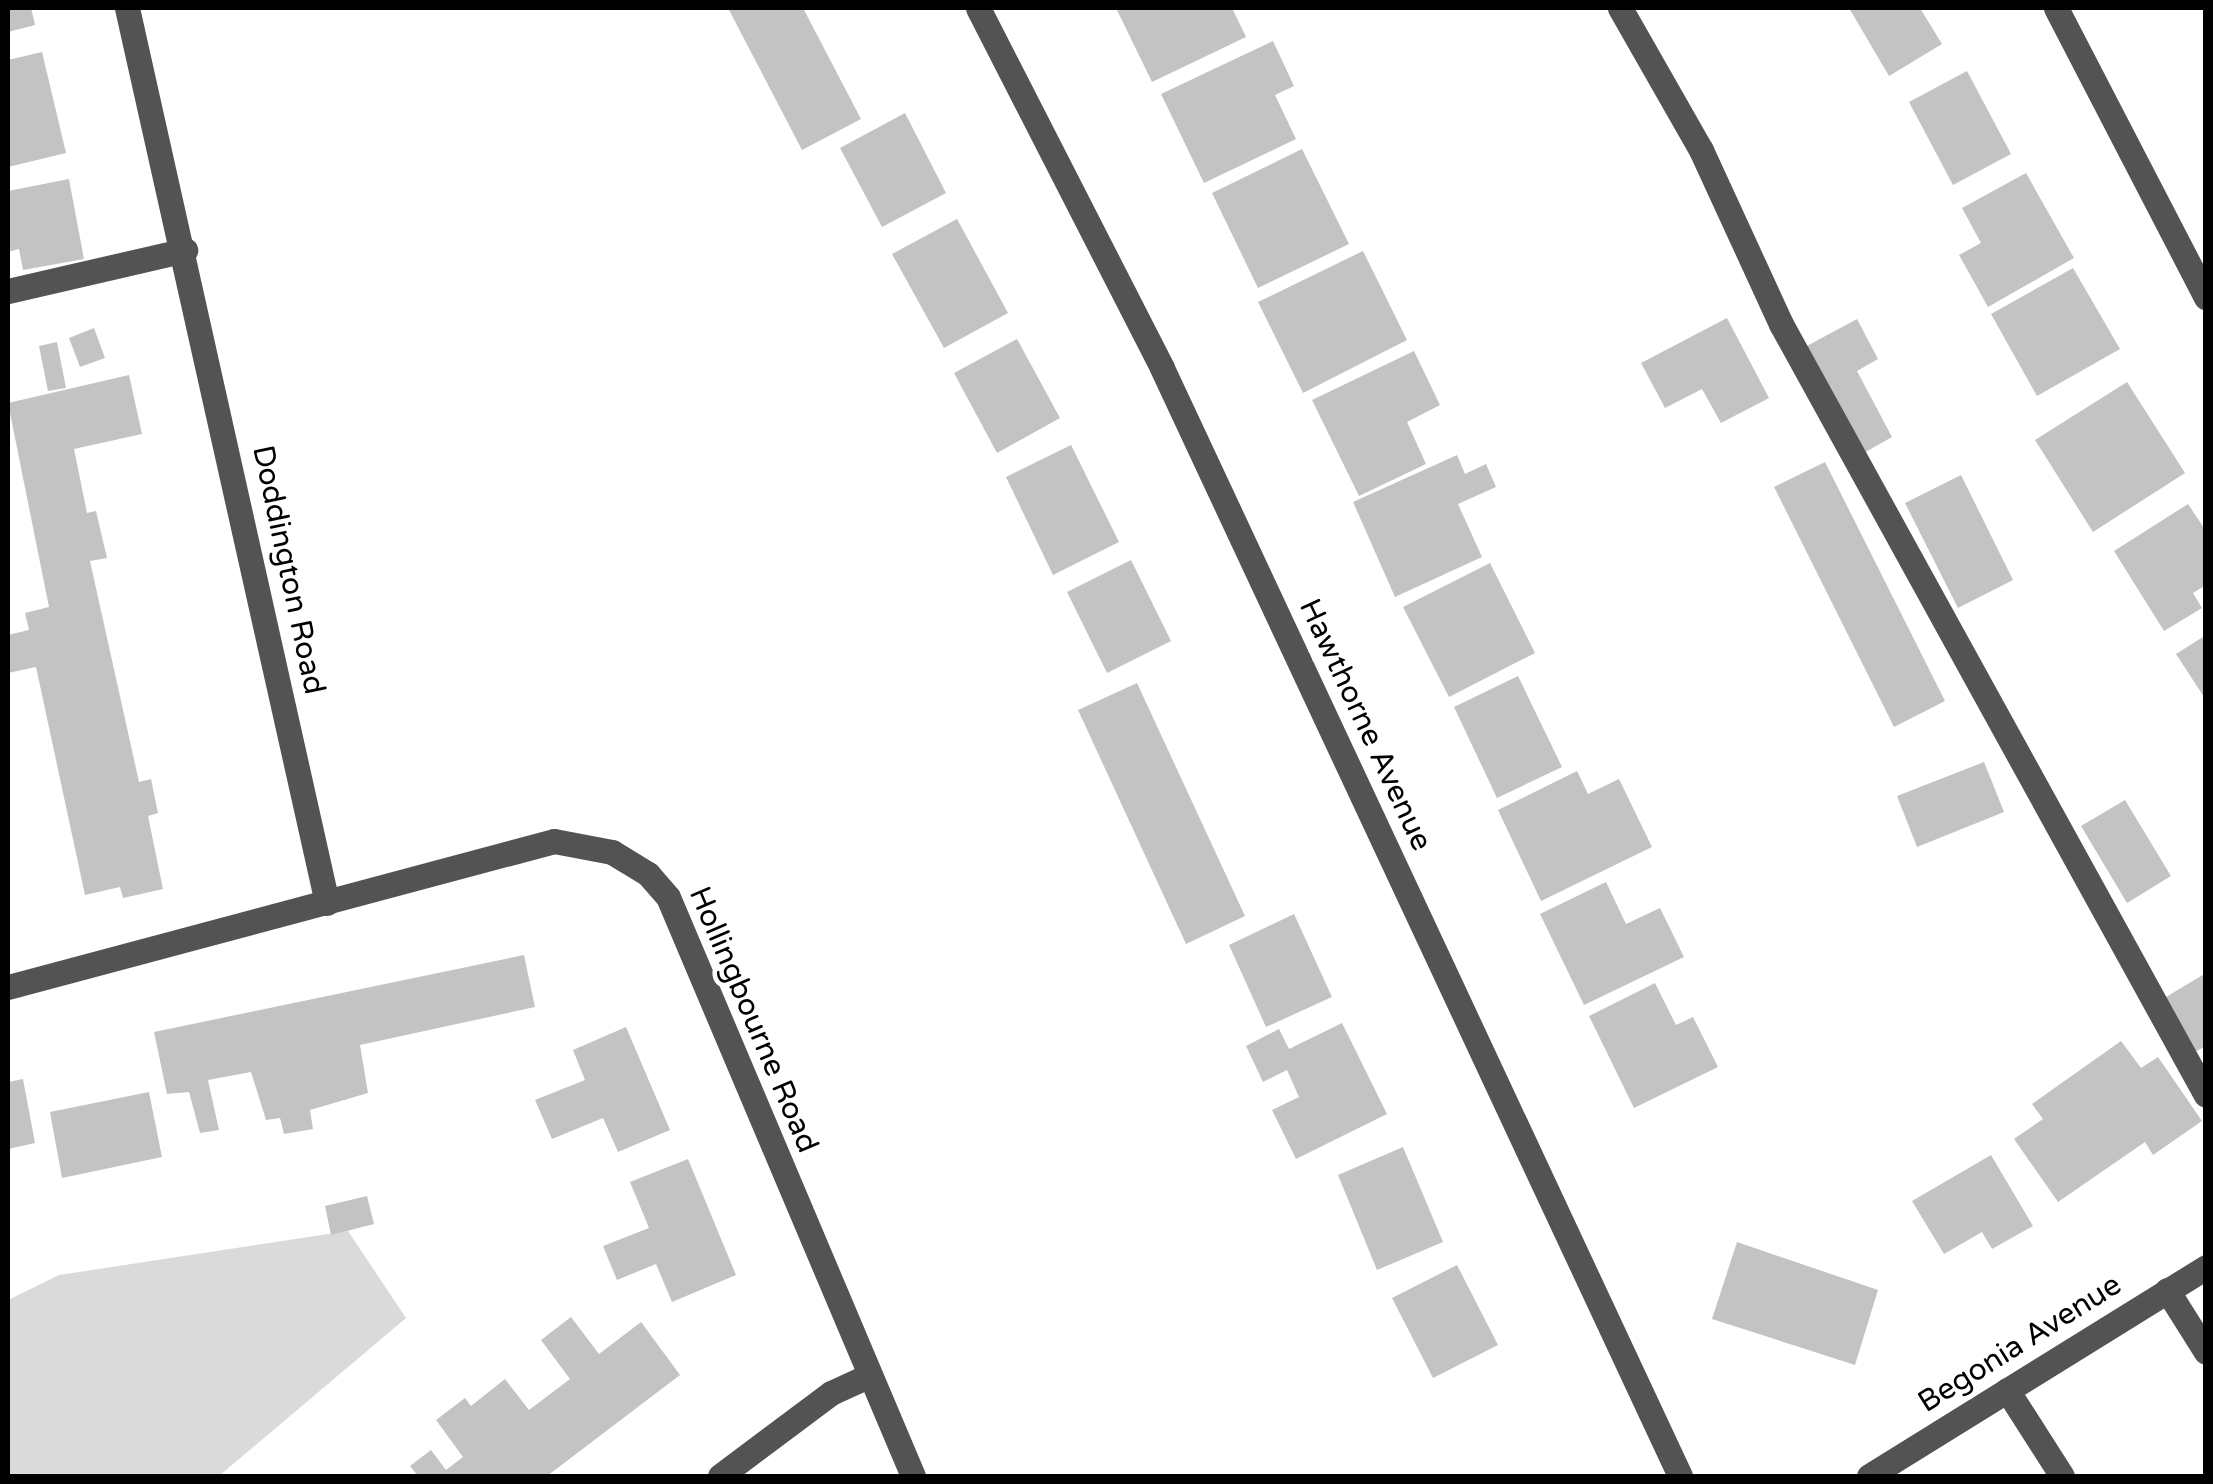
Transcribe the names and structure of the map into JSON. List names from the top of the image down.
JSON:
{
  "streets": {
    "street": [
      "Doddington Road",
      "Hawthorne Avenue",
      "Hollingbourne Road",
      "Begonia Avenue"
    ]
  },
  "crossings": [
    ["Doddington Road", "Hollingbourne Road"]
  ]
}
